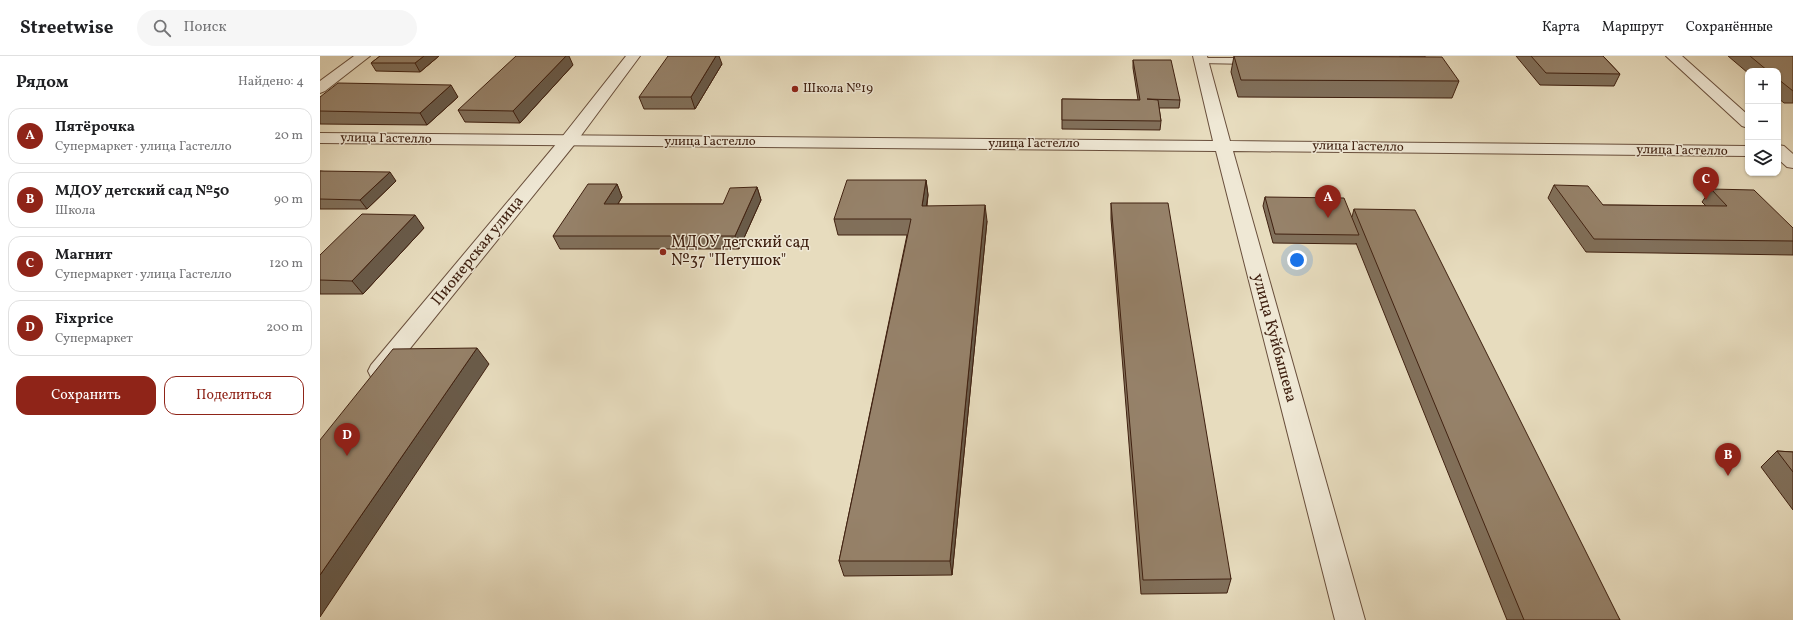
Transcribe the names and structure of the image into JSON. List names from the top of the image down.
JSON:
{
  "streets": {
    "street": ["улица Гастелло", "Пионерская улица", "улица Куйбышева"]
  },
  "crossings": [
    ["улица Гастелло", "Пионерская улица"],
    ["улица Гастелло", "улица Куйбышева"]
  ],
  "places": ["Школа №19", "МДОУ детский сад №37 \"Петушок\""],
  "page": {
    "header": "Streetwise",
    "search": "Поиск",
    "nav": ["Карта", "Маршрут", "Сохранённые"],
    "heading": ["Рядом", "Найдено: 4"],
    "map_buttons": ["+", "−"],
    "list": [
      {
        "mark": "A",
        "name": "Пятёрочка",
        "note": "Супермаркет · улица Гастелло",
        "value": "20 m"
      },
      {
        "mark": "B",
        "name": "МДОУ детский сад №50",
        "note": "Школа",
        "value": "90 m"
      },
      {
        "mark": "C",
        "name": "Магнит",
        "note": "Супермаркет · улица Гастелло",
        "value": "120 m"
      },
      {
        "mark": "D",
        "name": "Fixprice",
        "note": "Супермаркет",
        "value": "200 m"
      }
    ],
    "pins": [
      "C",
      "A",
      "D",
      "B"
    ],
    "buttons": ["Сохранить", "Поделиться"]
  }
}
